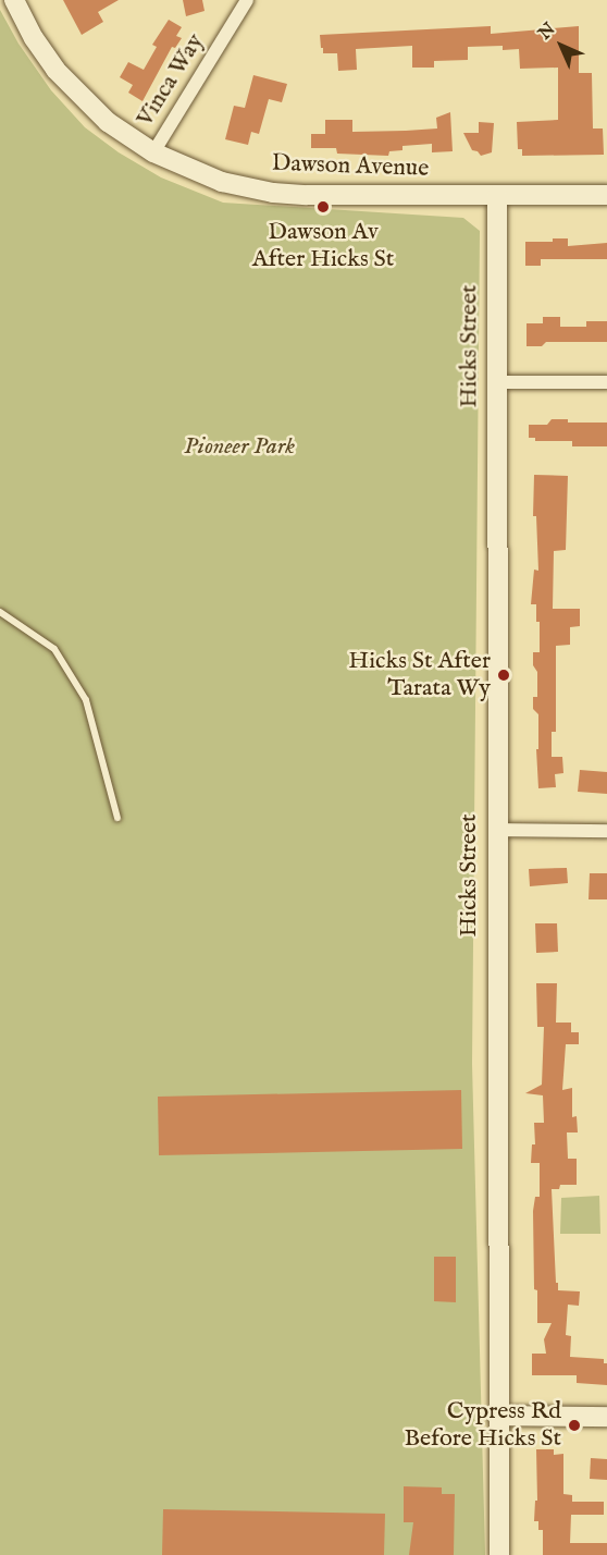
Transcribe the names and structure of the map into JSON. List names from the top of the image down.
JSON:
{
  "streets": {
    "street": ["Vinca Way", "Dawson Avenue", "Hicks Street"]
  },
  "crossings": [
    ["Vinca Way", "Dawson Avenue"],
    ["Dawson Avenue", "Hicks Street"]
  ],
  "parks": ["Pioneer Park"],
  "places": ["Dawson Av After Hicks St", "Hicks St After Tarata Wy", "Cypress Rd Before Hicks St"],
  "north": "top left"
}
